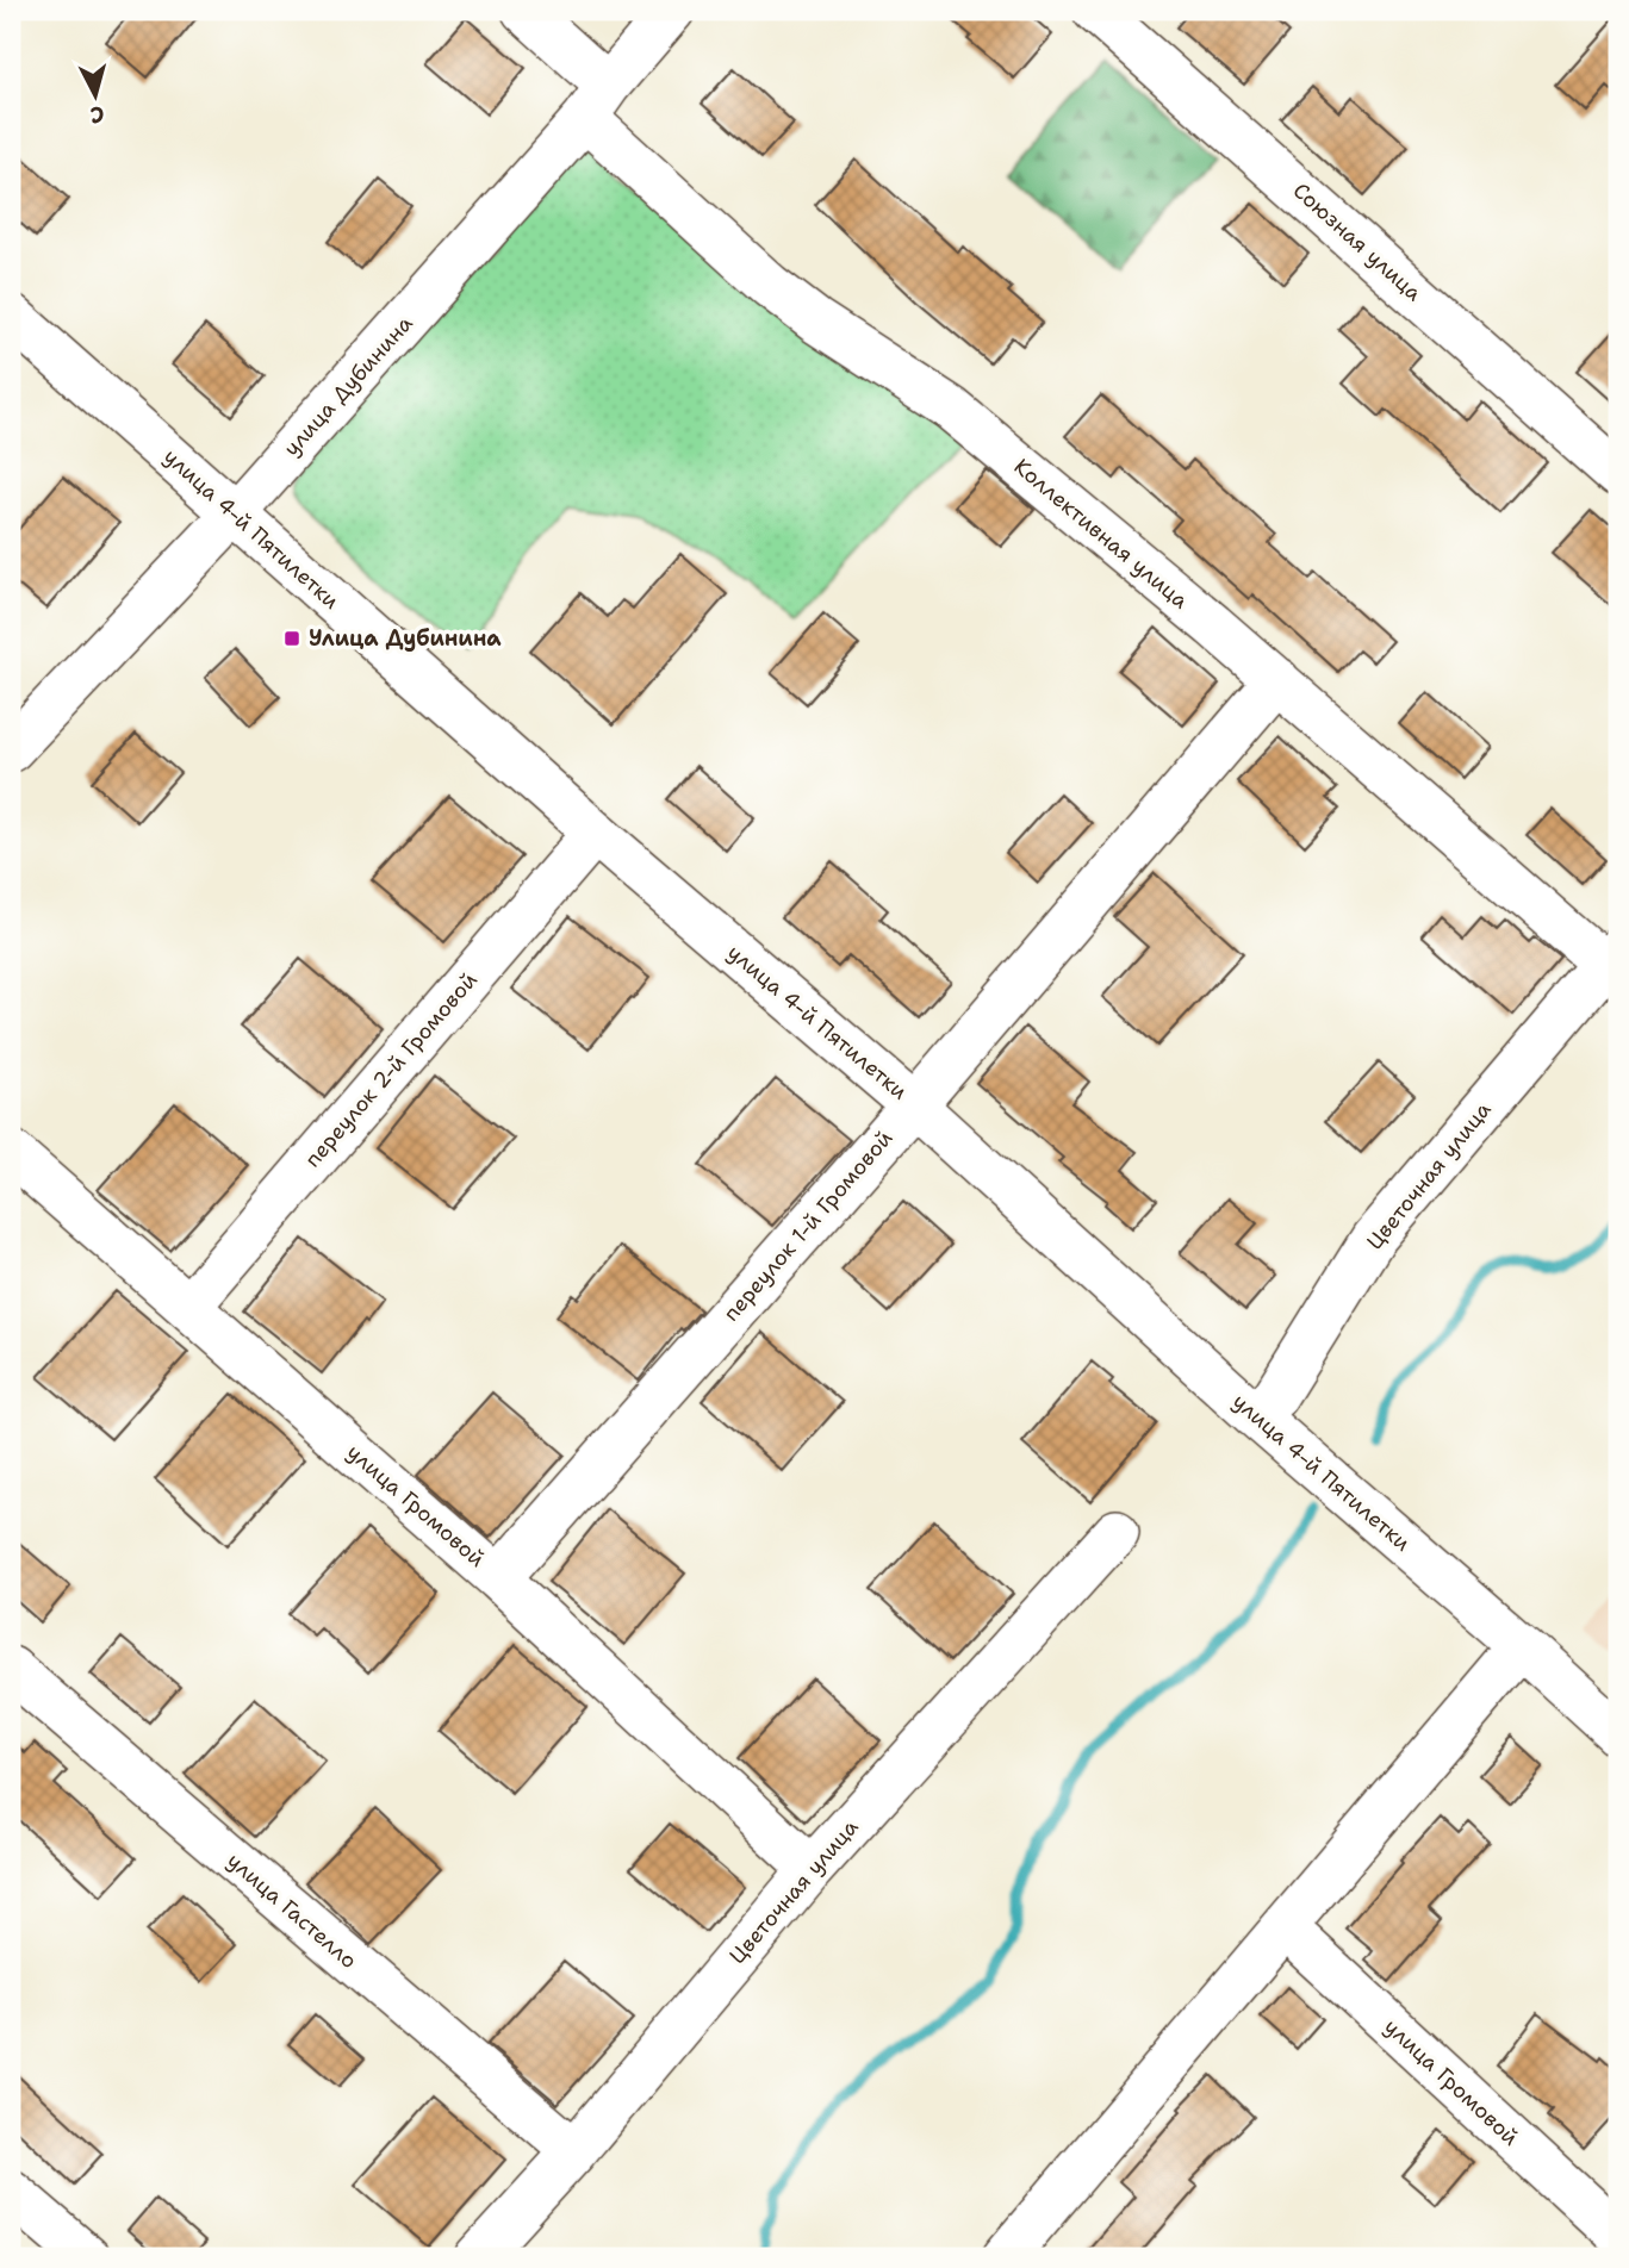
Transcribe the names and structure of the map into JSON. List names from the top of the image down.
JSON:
{
  "streets": {
    "street": [
      "Союзная улица",
      "улица Дубинина",
      "улица 4-й Пятилетки",
      "Коллективная улица",
      "переулок 2-й Громовой",
      "Цветочная улица",
      "переулок 1-й Громовой",
      "улица Громовой",
      "улица Гастелло"
    ]
  },
  "crossings": [
    ["улица Дубинина", "улица 4-й Пятилетки"],
    ["улица Дубинина", "Коллективная улица"],
    ["улица 4-й Пятилетки", "переулок 2-й Громовой"],
    ["улица 4-й Пятилетки", "Цветочная улица"],
    ["улица 4-й Пятилетки", "переулок 1-й Громовой"],
    ["Коллективная улица", "Цветочная улица"],
    ["Коллективная улица", "переулок 1-й Громовой"],
    ["переулок 2-й Громовой", "улица Громовой"],
    ["Цветочная улица", "улица Громовой"],
    ["Цветочная улица", "улица Гастелло"],
    ["переулок 1-й Громовой", "улица Громовой"]
  ],
  "places": {
    "transit": ["Улица Дубинина"]
  },
  "north": "bottom"
}
